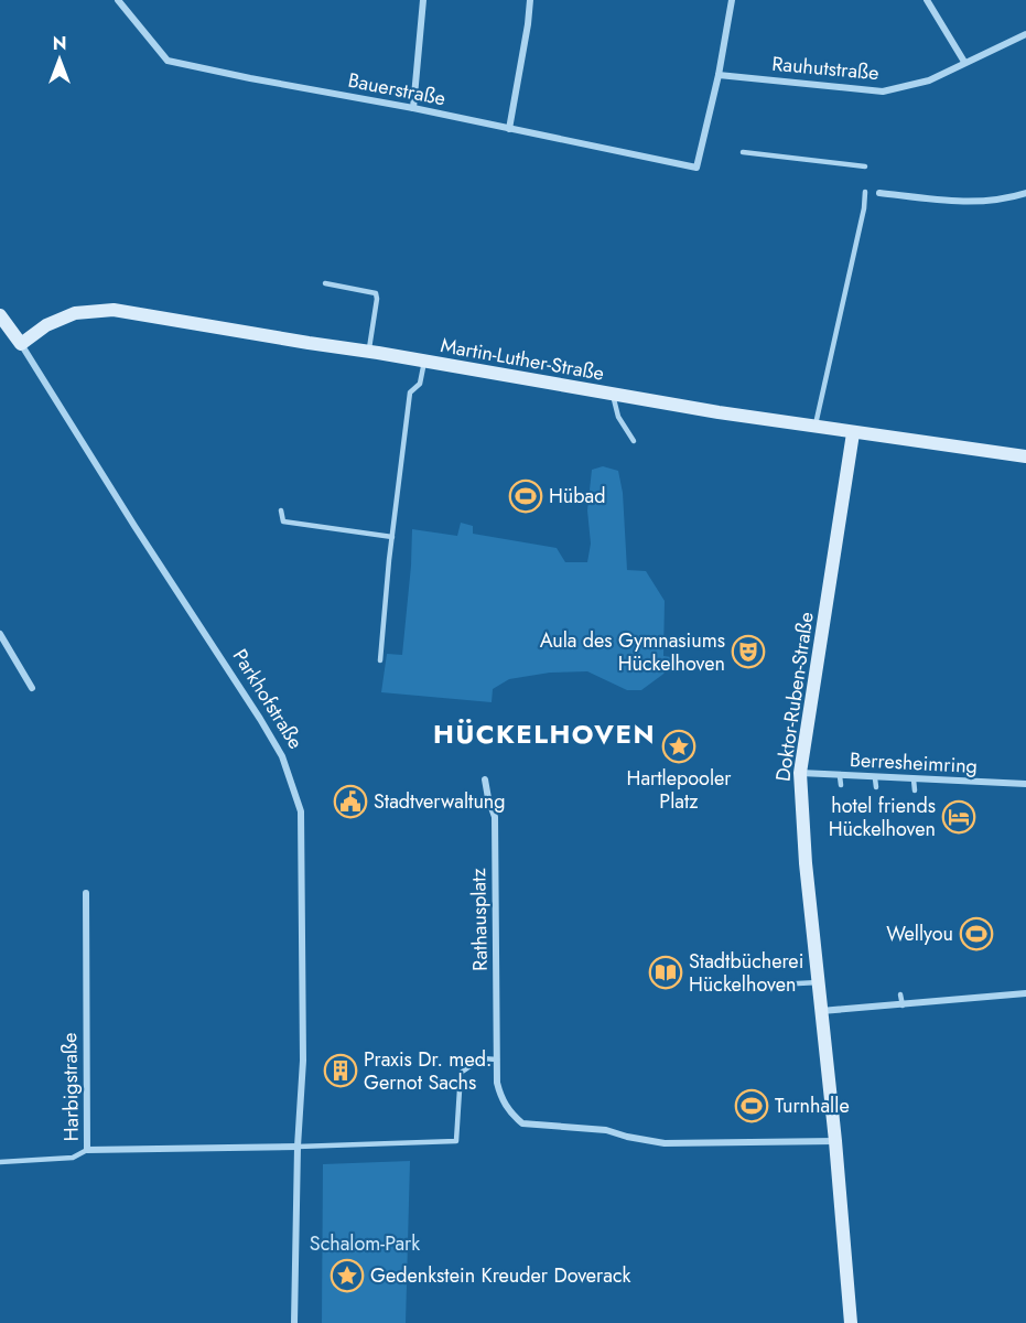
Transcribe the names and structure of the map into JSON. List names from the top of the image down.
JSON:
{
  "streets": {
    "street": [
      "Rauhutstraße",
      "Bauerstraße",
      "Martin-Luther-Straße",
      "Doktor-Ruben-Straße",
      "Parkhofstraße",
      "Berresheimring",
      "Rathausplatz",
      "Harbigstraße"
    ]
  },
  "crossings": [
    ["Rauhutstraße", "Bauerstraße"],
    ["Martin-Luther-Straße", "Doktor-Ruben-Straße"],
    ["Martin-Luther-Straße", "Parkhofstraße"],
    ["Doktor-Ruben-Straße", "Berresheimring"],
    ["Doktor-Ruben-Straße", "Rathausplatz"],
    ["Parkhofstraße", "Harbigstraße"]
  ],
  "districts": ["HÜCKELHOVEN"],
  "parks": ["Schalom-Park"],
  "places": {
    "sports": ["Hübad", "Wellyou", "Turnhalle"],
    "theatre": ["Aula des Gymnasiums Hückelhoven"],
    "place": ["Hartlepooler Platz", "Gedenkstein Kreuder Doverack"],
    "public building": ["Stadtverwaltung"],
    "hotel": ["hotel friends Hückelhoven"],
    "library": ["Stadtbücherei Hückelhoven"],
    "building": ["Praxis Dr. med. Gernot Sachs"]
  },
  "north": "top"
}
